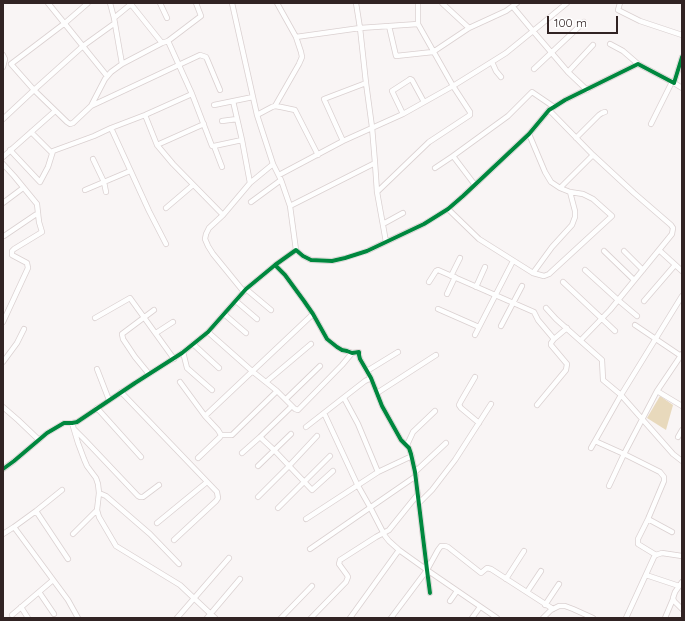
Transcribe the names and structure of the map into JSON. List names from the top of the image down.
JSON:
{
  "scale_bar": "100 m"
}
